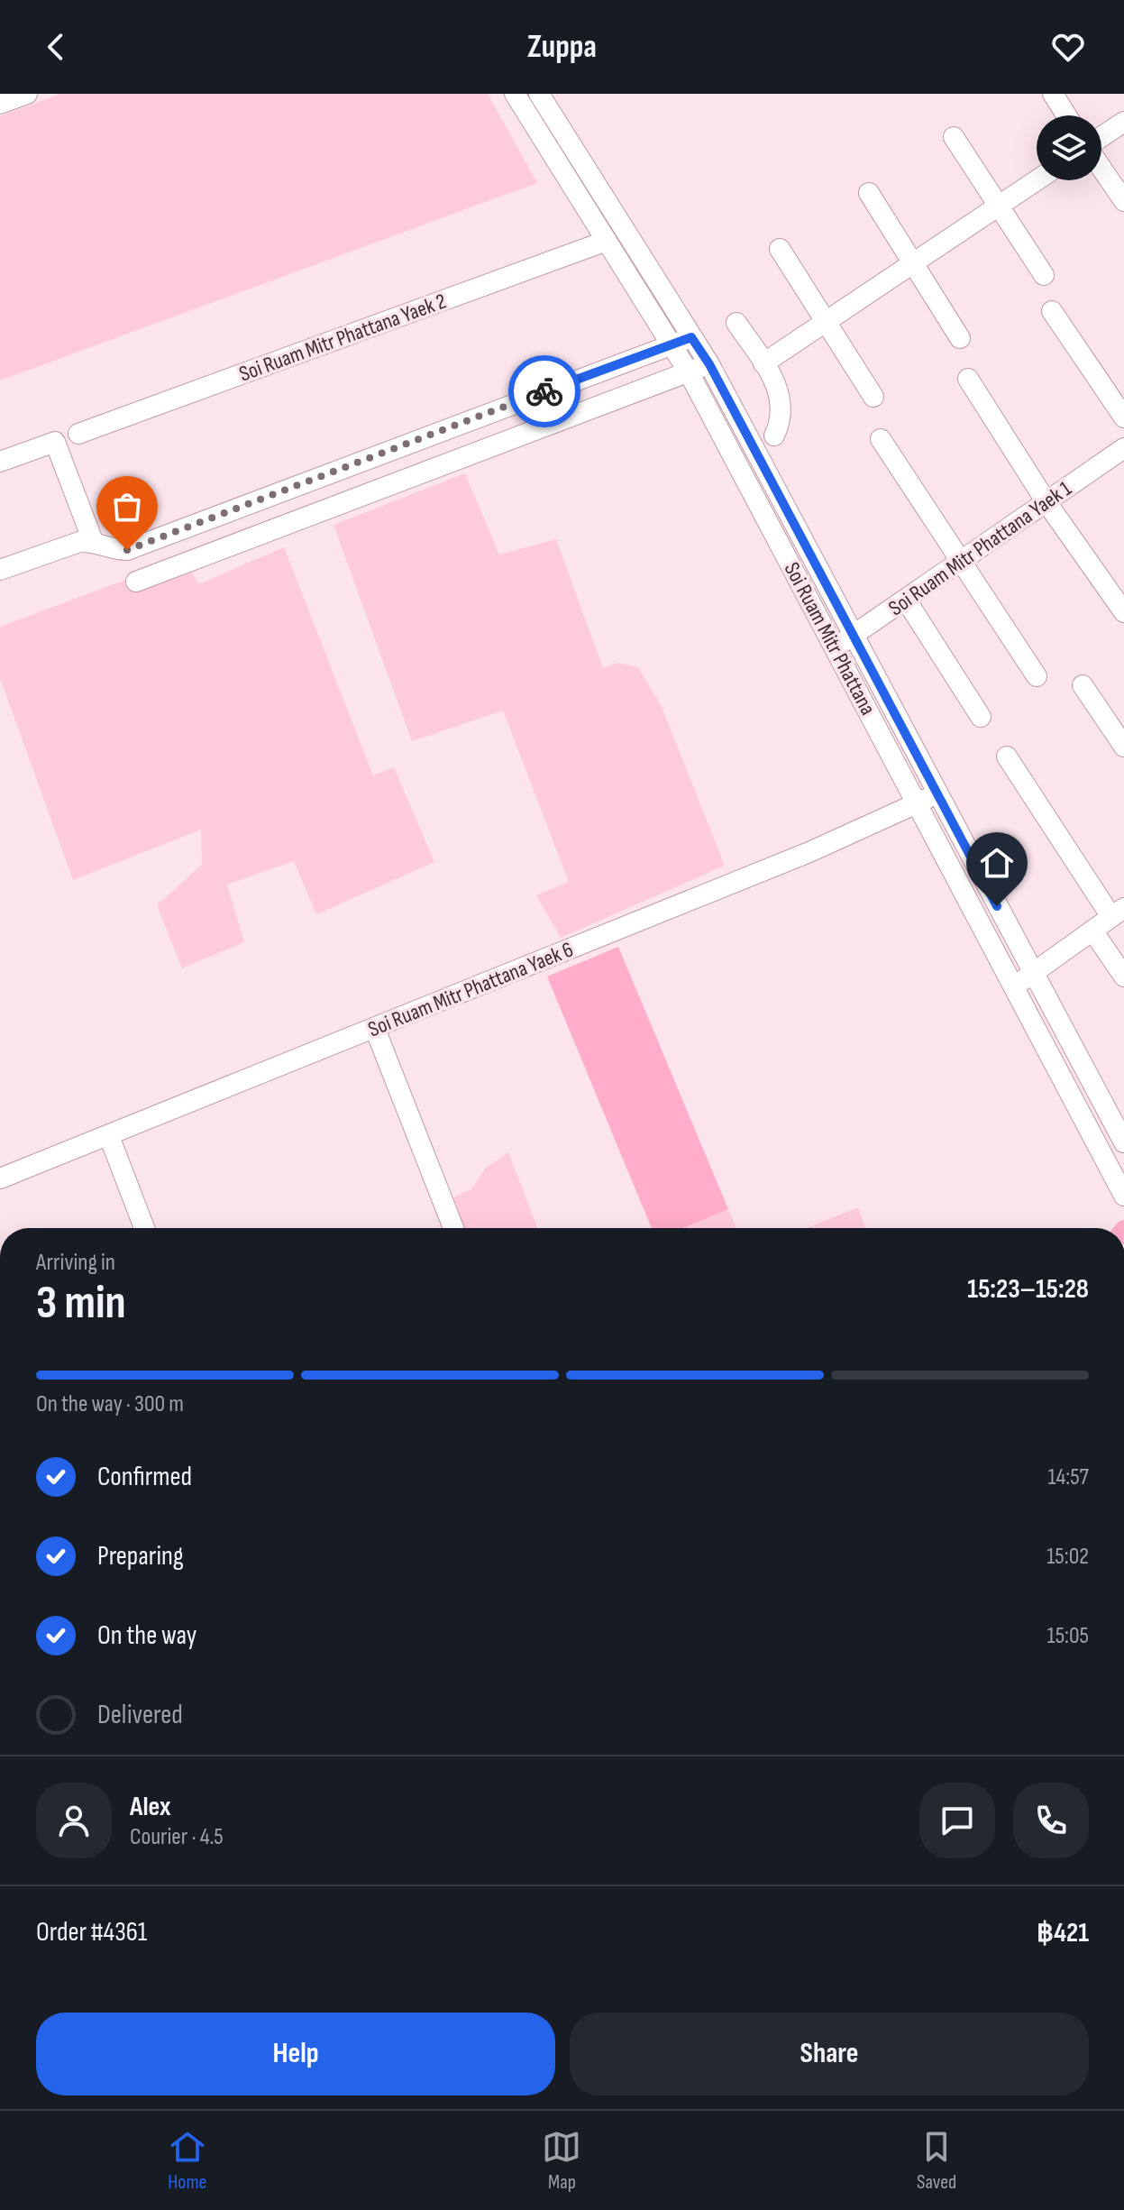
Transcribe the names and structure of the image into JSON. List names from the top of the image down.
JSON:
{
  "streets": {
    "street": [
      "Soi Ruam Mitr Phattana Yaek 2",
      "Soi Ruam Mitr Phattana Yaek 1",
      "Soi Ruam Mitr Phattana",
      "Soi Ruam Mitr Phattana Yaek 6"
    ]
  },
  "crossings": [
    ["Soi Ruam Mitr Phattana Yaek 2", "Soi Ruam Mitr Phattana"],
    ["Soi Ruam Mitr Phattana Yaek 1", "Soi Ruam Mitr Phattana"],
    ["Soi Ruam Mitr Phattana", "Soi Ruam Mitr Phattana Yaek 6"]
  ],
  "page": {
    "header": "Zuppa",
    "heading": ["3 min", "Arriving in", "15:23–15:28"],
    "panel": [
      "Alex",
      "Courier · 4.5",
      "Order #4361",
      "฿421"
    ],
    "bar": "On the way · 300 m",
    "list": [
      ["Confirmed", "14:57"],
      ["Preparing", "15:02"],
      ["On the way", "15:05"],
      "Delivered"
    ],
    "buttons": ["Help", "Share"],
    "tabs": ["Home", "Map", "Saved"]
  }
}
